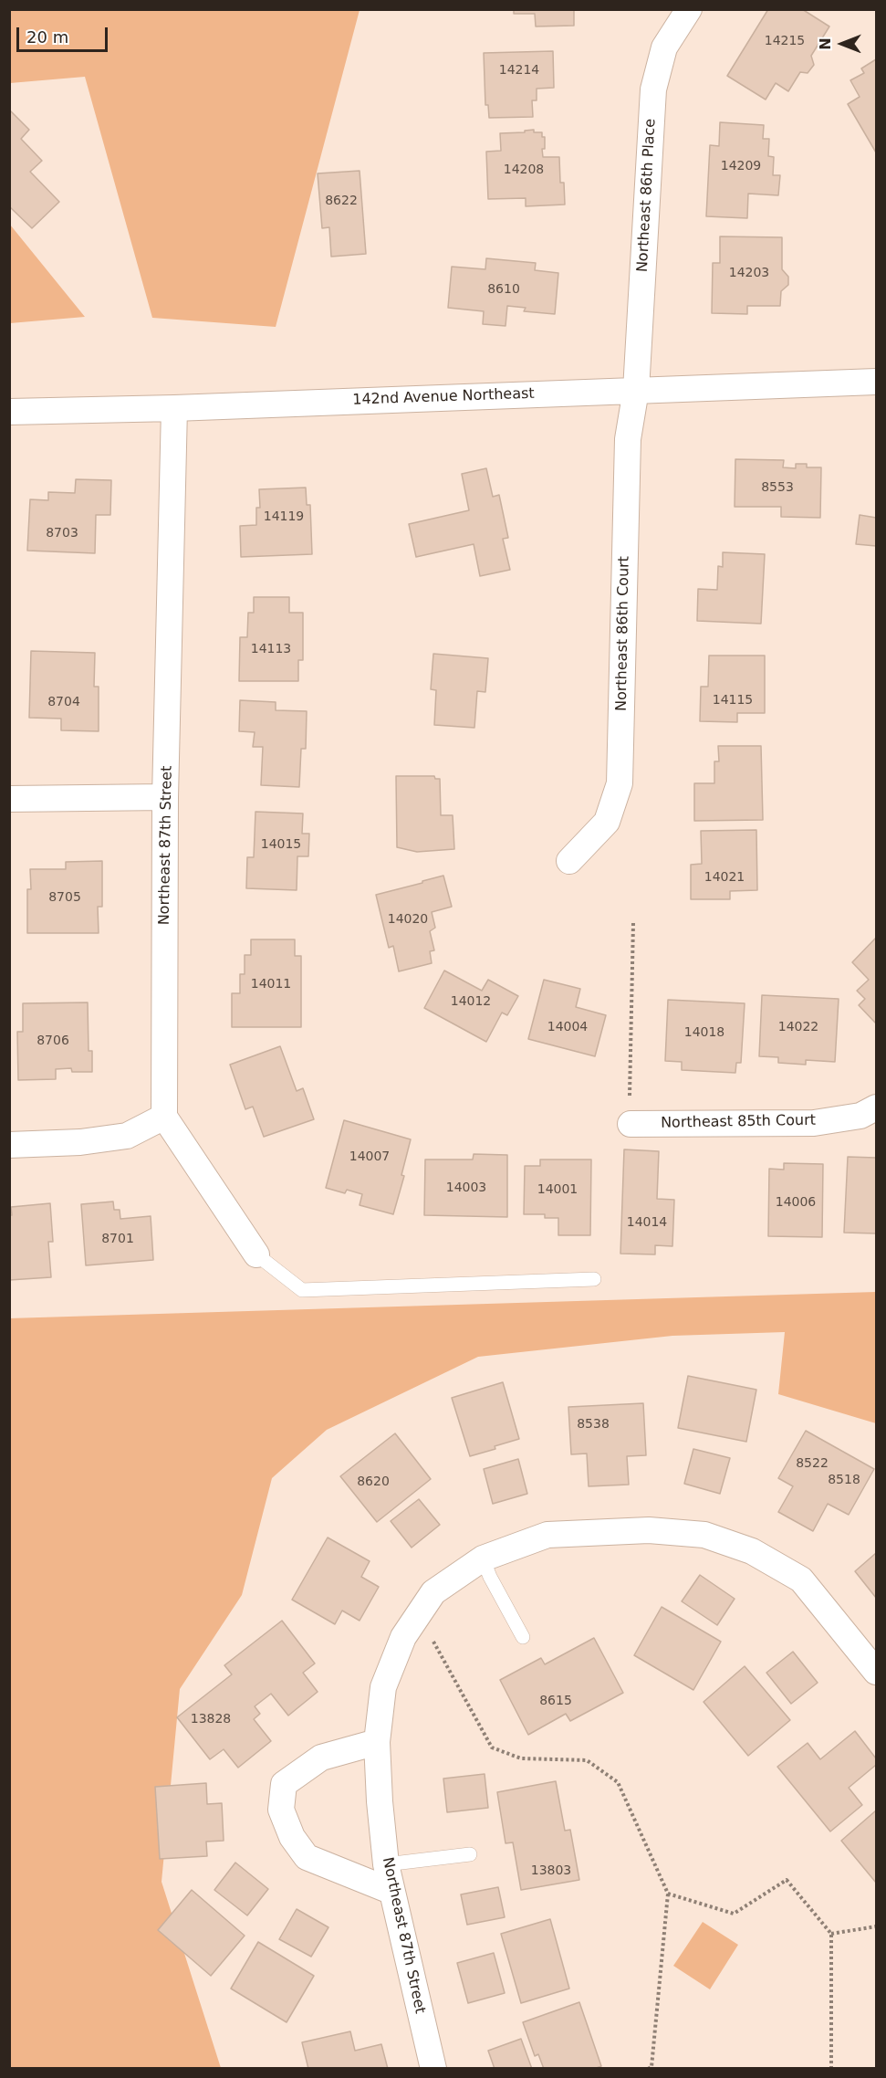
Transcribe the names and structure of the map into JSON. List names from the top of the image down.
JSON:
{
  "streets": {
    "street": [
      "Northeast 86th Place",
      "142nd Avenue Northeast",
      "Northeast 86th Court",
      "Northeast 87th Street",
      "Northeast 85th Court"
    ]
  },
  "crossings": [
    ["Northeast 86th Place", "142nd Avenue Northeast"],
    ["Northeast 86th Place", "Northeast 86th Court"],
    ["142nd Avenue Northeast", "Northeast 86th Court"],
    ["142nd Avenue Northeast", "Northeast 87th Street"]
  ],
  "house_numbers": [
    "14215",
    "14214",
    "14209",
    "14208",
    "8622",
    "14203",
    "8610",
    "8553",
    "14119",
    "8703",
    "14113",
    "14115",
    "8704",
    "14015",
    "14021",
    "8705",
    "14020",
    "14011",
    "14012",
    "14004",
    "14022",
    "14018",
    "8706",
    "14007",
    "14003",
    "14001",
    "14006",
    "14014",
    "8701",
    "8538",
    "8522",
    "8518",
    "8620",
    "8615",
    "13828",
    "13803"
  ],
  "scale_bar": "20 m",
  "north": "left"
}
